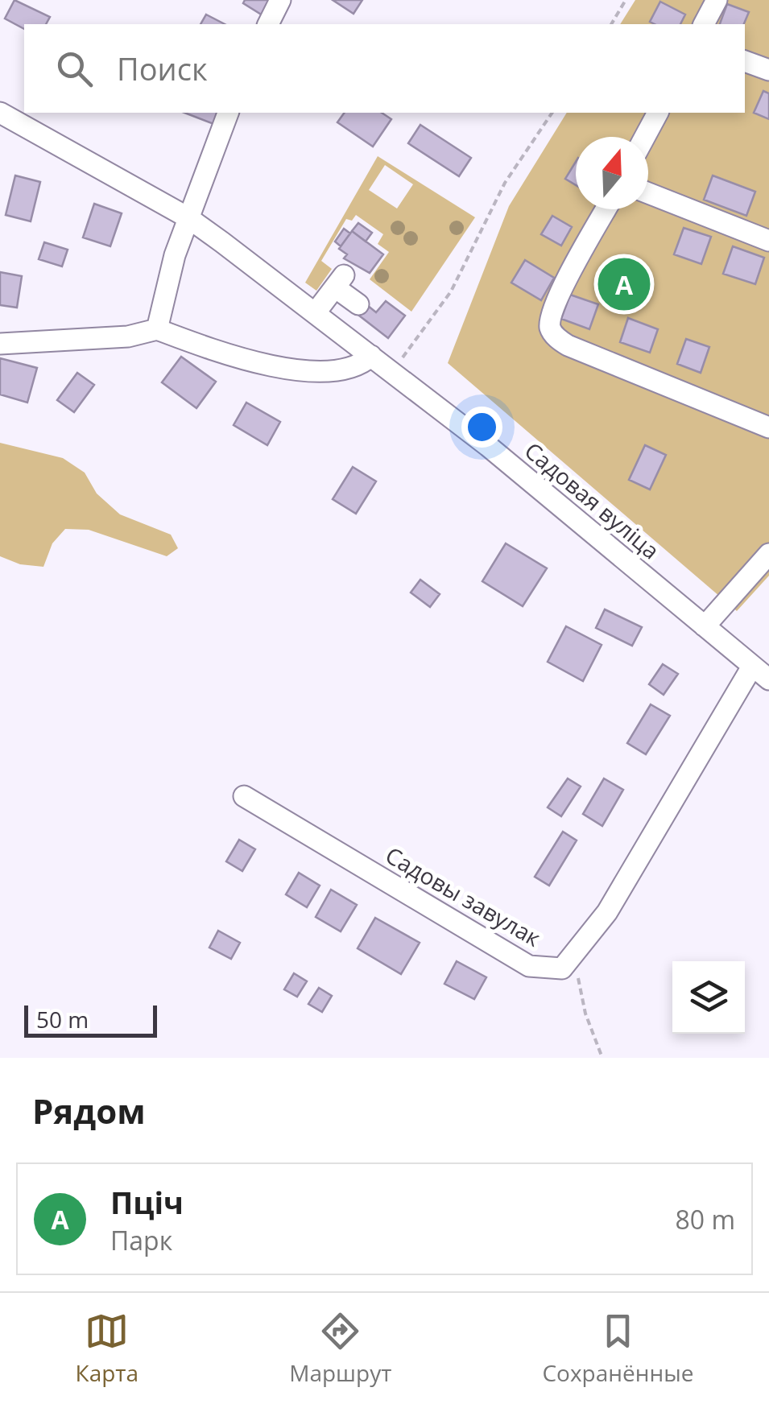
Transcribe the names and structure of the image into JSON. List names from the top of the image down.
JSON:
{
  "streets": {
    "street": ["Садовая вуліца", "Садовы завулак"]
  },
  "crossings": [
    ["Садовая вуліца", "Садовы завулак"]
  ],
  "scale_bar": "50 m",
  "north": "top",
  "page": {
    "search": "Поиск",
    "pins": "A",
    "scale": "50 m",
    "heading": "Рядом",
    "list": [
      {
        "mark": "A",
        "name": "Пціч",
        "note": "Парк",
        "value": "80 m"
      }
    ],
    "nav": ["Карта", "Маршрут", "Сохранённые"]
  }
}
